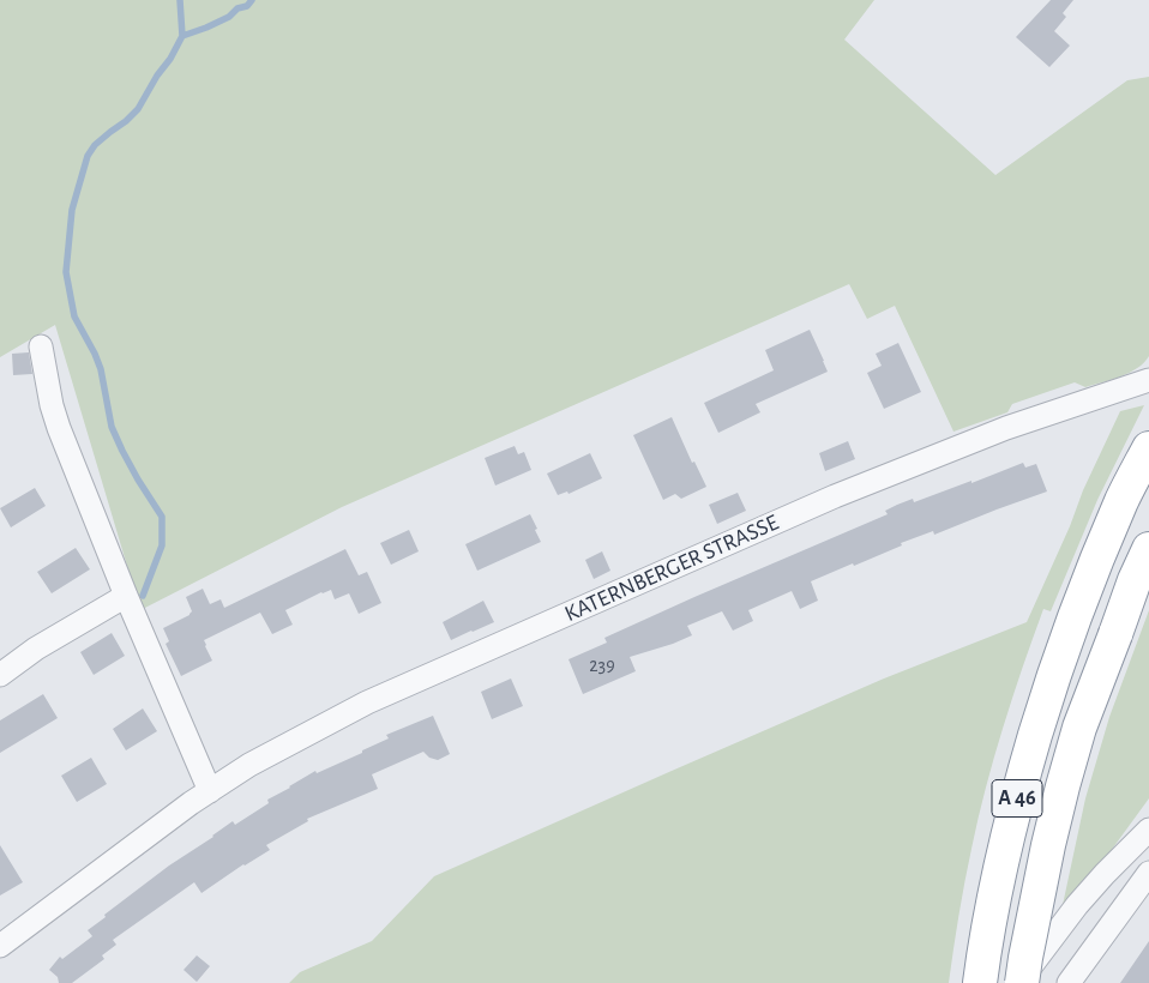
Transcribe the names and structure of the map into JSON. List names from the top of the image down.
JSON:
{
  "streets": {
    "highway": ["A 46"],
    "street": ["KATERNBERGER STRASSE"]
  },
  "house_numbers": ["239"]
}
